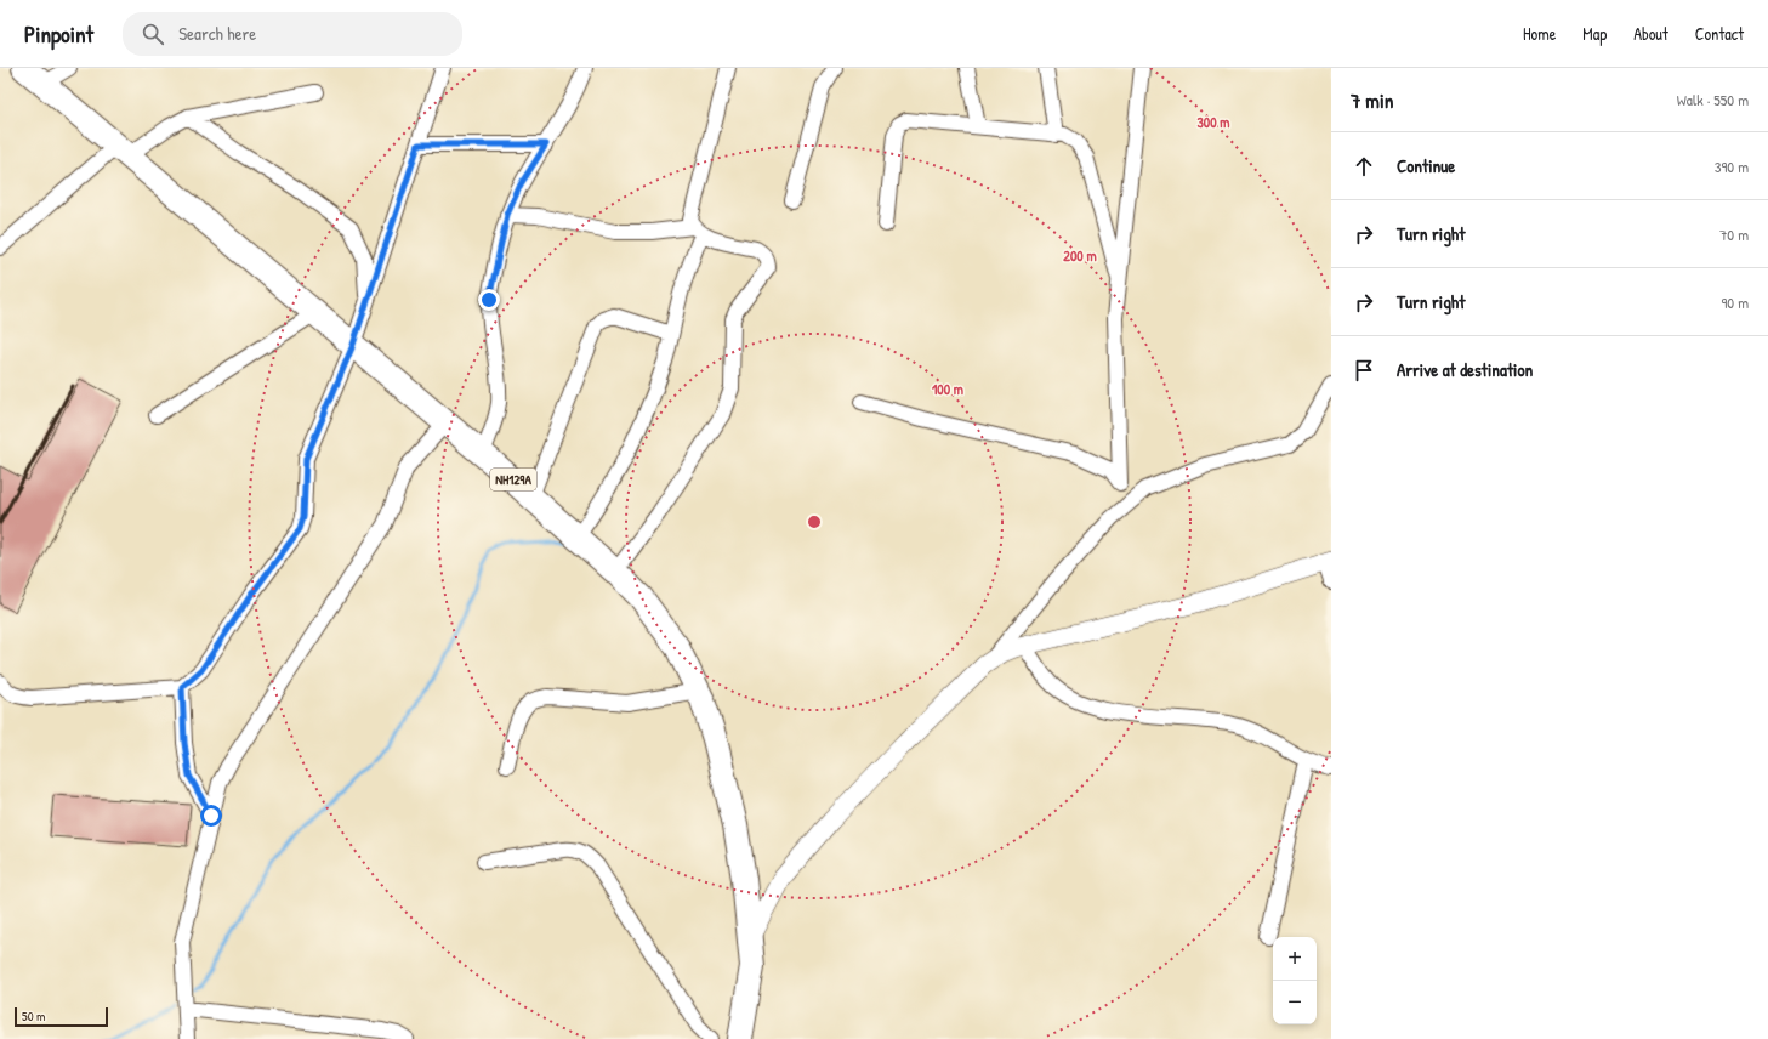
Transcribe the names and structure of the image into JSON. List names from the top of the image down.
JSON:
{
  "streets": {
    "highway": ["NH129A"]
  },
  "scale_bar": "50 m",
  "page": {
    "header": "Pinpoint",
    "search": "Search here",
    "nav": [
      "Home",
      "Map",
      "About",
      "Contact"
    ],
    "heading": ["7 min", "Walk · 550 m"],
    "list": [
      ["Continue", "390 m"],
      ["Turn right", "70 m"],
      ["Turn right", "90 m"],
      "Arrive at destination"
    ],
    "map_buttons": ["+", "−"],
    "scale": "50 m"
  },
  "rings": ["300 m", "200 m", "100 m"]
}
